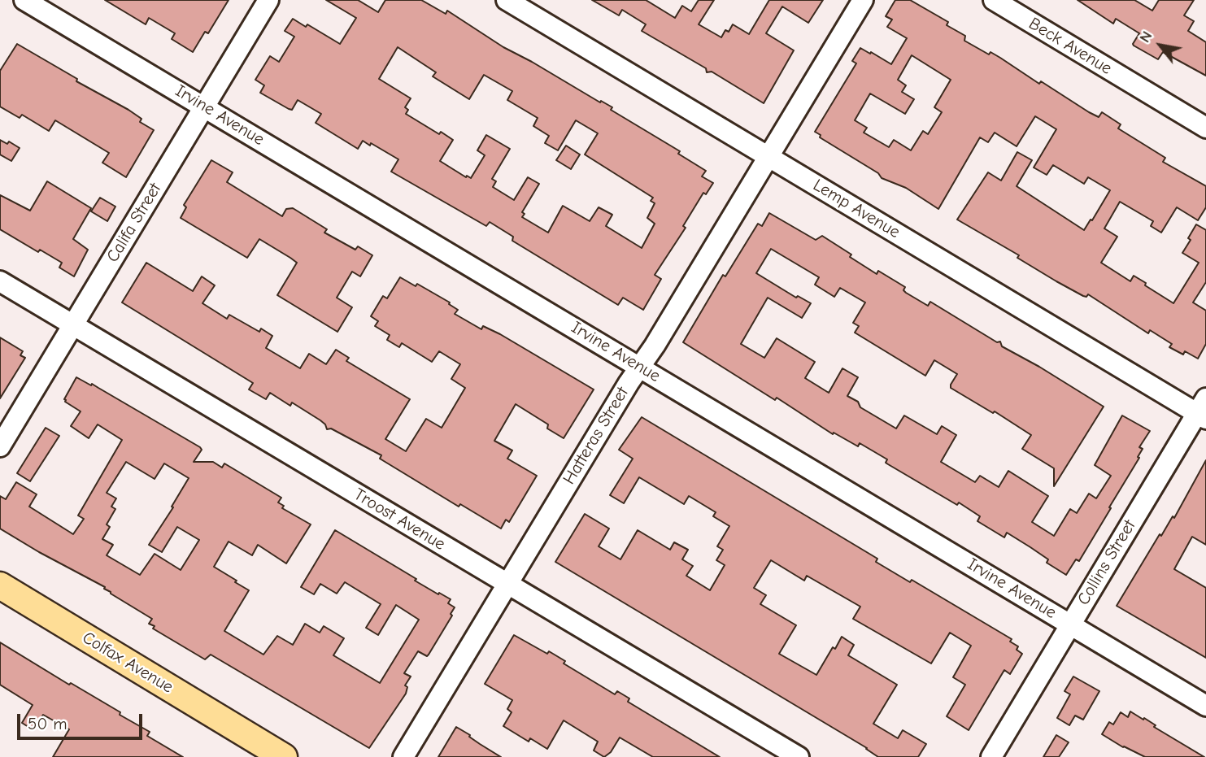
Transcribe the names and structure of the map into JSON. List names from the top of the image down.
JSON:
{
  "streets": {
    "main road": ["Colfax Avenue"],
    "street": [
      "Beck Avenue",
      "Irvine Avenue",
      "Lemp Avenue",
      "Califa Street",
      "Hatteras Street",
      "Troost Avenue",
      "Collins Street"
    ]
  },
  "crossings": [
    ["Irvine Avenue", "Califa Street"],
    ["Irvine Avenue", "Hatteras Street"],
    ["Irvine Avenue", "Collins Street"],
    ["Lemp Avenue", "Hatteras Street"],
    ["Lemp Avenue", "Collins Street"],
    ["Califa Street", "Troost Avenue"],
    ["Hatteras Street", "Troost Avenue"]
  ],
  "scale_bar": "50 m",
  "north": "top left"
}
